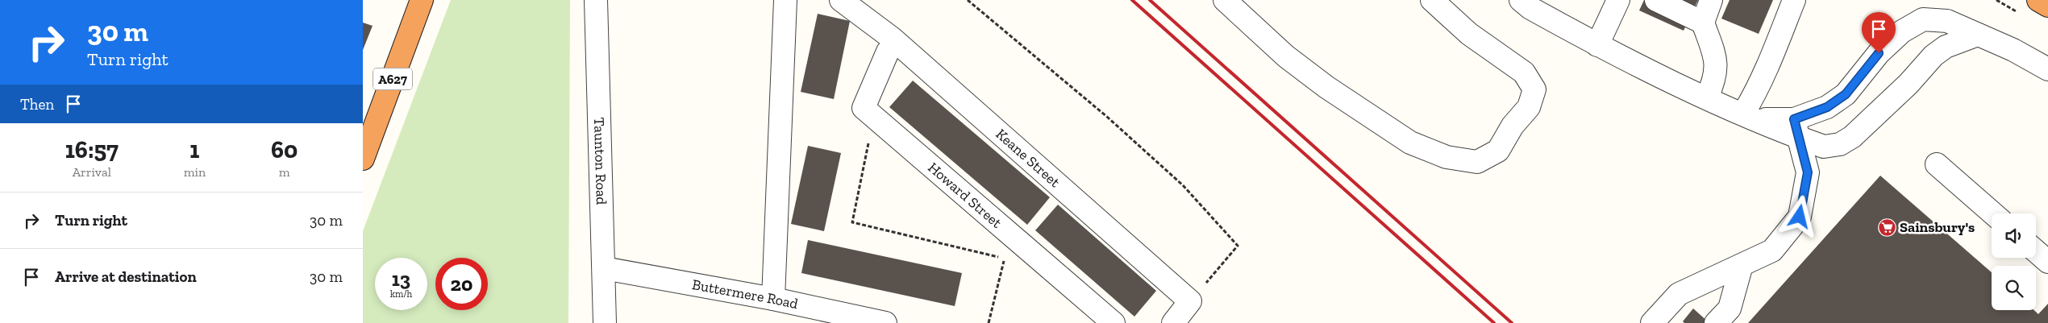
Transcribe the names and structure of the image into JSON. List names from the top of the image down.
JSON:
{
  "streets": {
    "highway": ["A627"],
    "street": [
      "Keane Street",
      "Taunton Road",
      "Howard Street",
      "Buttermere Road"
    ]
  },
  "crossings": [
    ["Taunton Road", "Buttermere Road"]
  ],
  "places": {
    "supermarket": ["Sainsbury's"]
  },
  "page": {
    "turn": ["30 m", "Turn right"],
    "then": "Then",
    "eta": [
      "16:57",
      "Arrival",
      "1",
      "min",
      "60",
      "m"
    ],
    "list": [
      {
        "name": "Turn right",
        "value": "30 m"
      },
      {
        "name": "Arrive at destination",
        "value": "30 m"
      }
    ],
    "speed": "13 km/h",
    "limit": "20"
  }
}
